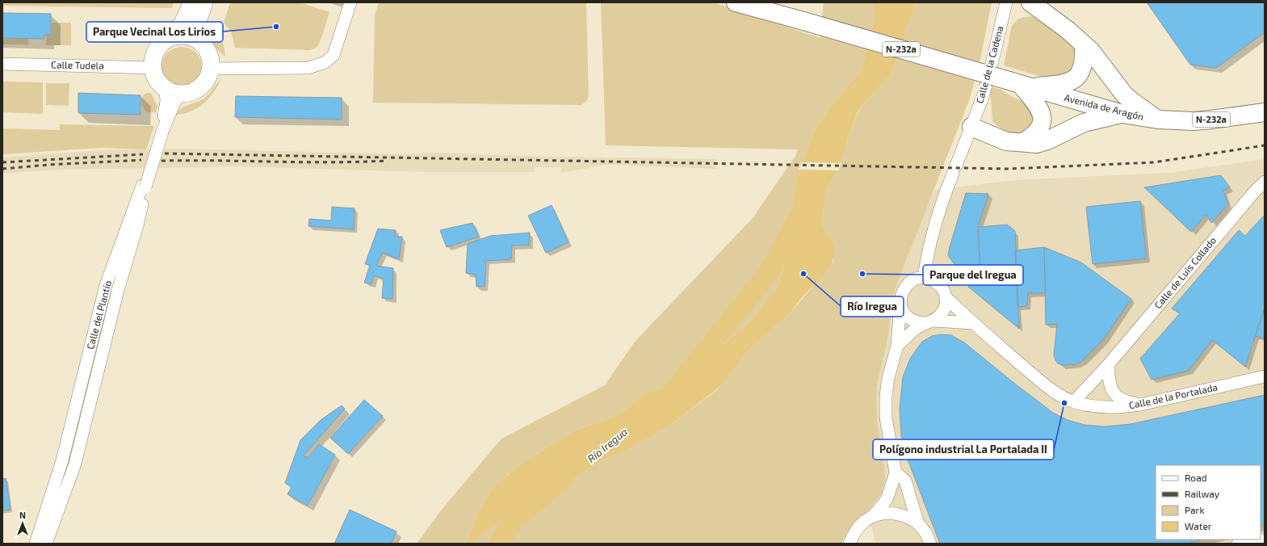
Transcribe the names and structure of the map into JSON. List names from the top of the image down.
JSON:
{
  "streets": {
    "main road": ["N-232a", "Avenida de Aragón"],
    "street": [
      "Calle de la Cadena",
      "Calle Tudela",
      "Calle de Luis Collado",
      "Calle del Plantío",
      "Calle de la Portalada"
    ]
  },
  "crossings": [
    ["N-232a", "Avenida de Aragón"],
    ["Calle de la Cadena", "Calle de la Portalada"],
    ["Calle Tudela", "Calle del Plantío"],
    ["Calle de Luis Collado", "Calle de la Portalada"]
  ],
  "water": ["Río Iregua"],
  "places": [
    "Parque Vecinal Los Lirios",
    "Río Iregua",
    "Parque del Iregua",
    "Polígono industrial La Portalada II"
  ],
  "legend": [
    "Road",
    "Railway",
    "Park",
    "Water"
  ],
  "north": "top"
}
